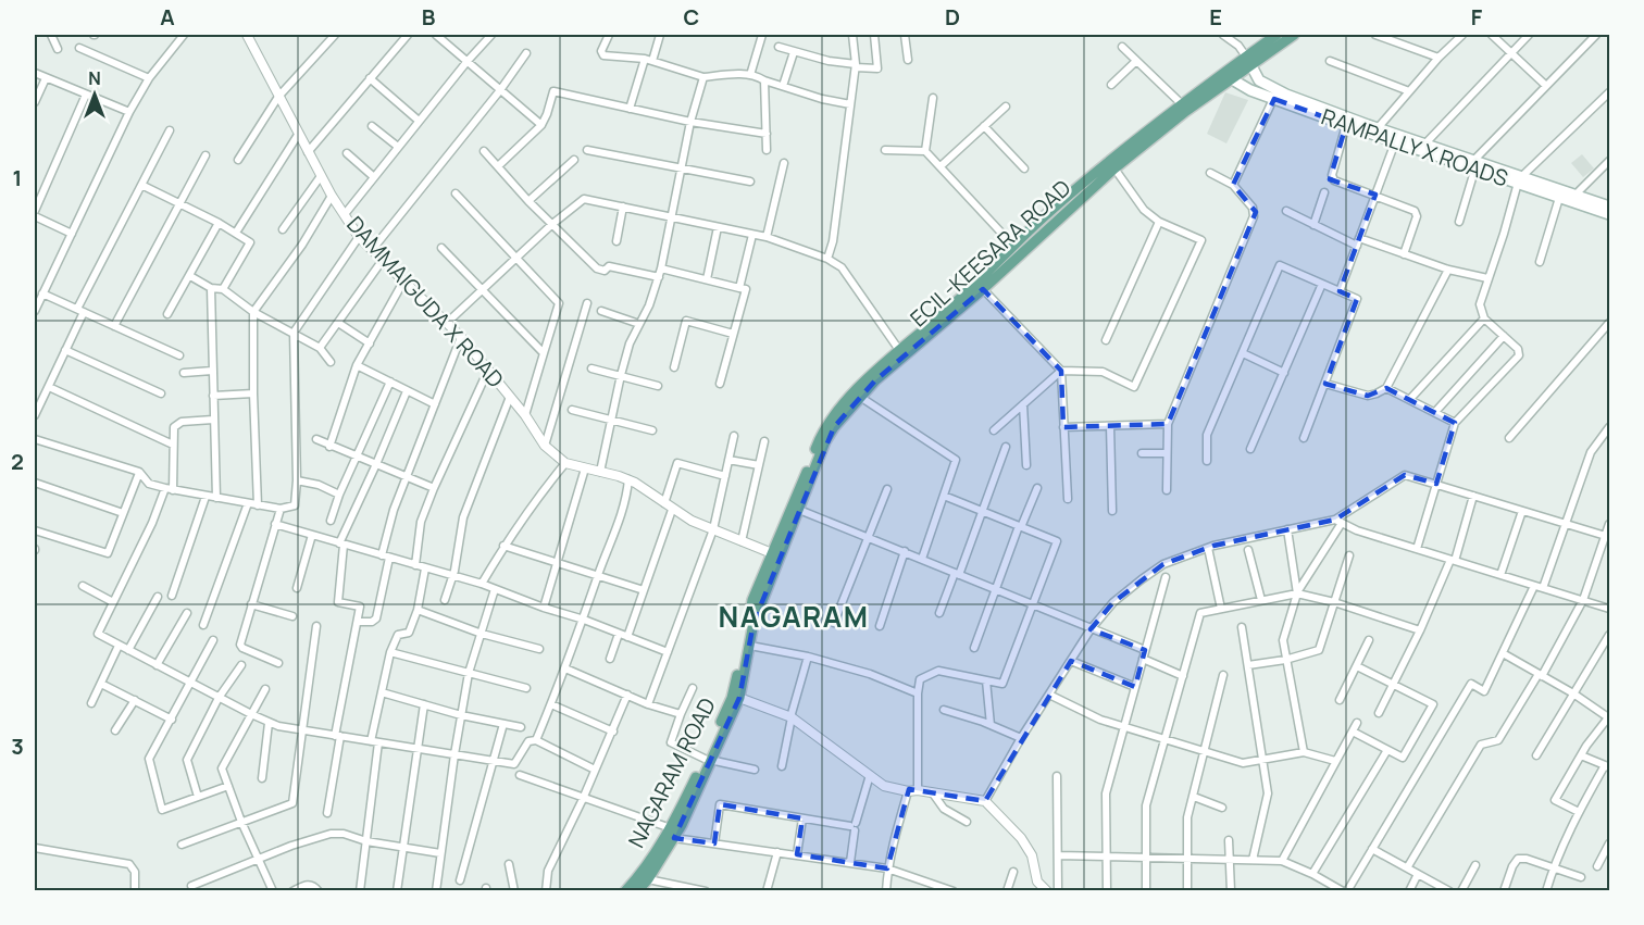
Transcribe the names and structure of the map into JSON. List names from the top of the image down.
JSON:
{
  "streets": {
    "main road": ["RAMPALLY X ROADS", "ECIL-KEESARA ROAD", "NAGARAM ROAD"],
    "street": ["DAMMAIGUDA X ROAD"]
  },
  "crossings": [
    ["RAMPALLY X ROADS", "ECIL-KEESARA ROAD"],
    ["ECIL-KEESARA ROAD", "DAMMAIGUDA X ROAD"],
    ["ECIL-KEESARA ROAD", "NAGARAM ROAD"],
    ["DAMMAIGUDA X ROAD", "NAGARAM ROAD"]
  ],
  "districts": ["NAGARAM"],
  "north": "top",
  "grid": {
    "columns": [
      "A",
      "B",
      "C",
      "D",
      "E",
      "F"
    ],
    "rows": ["1", "2", "3"]
  }
}
